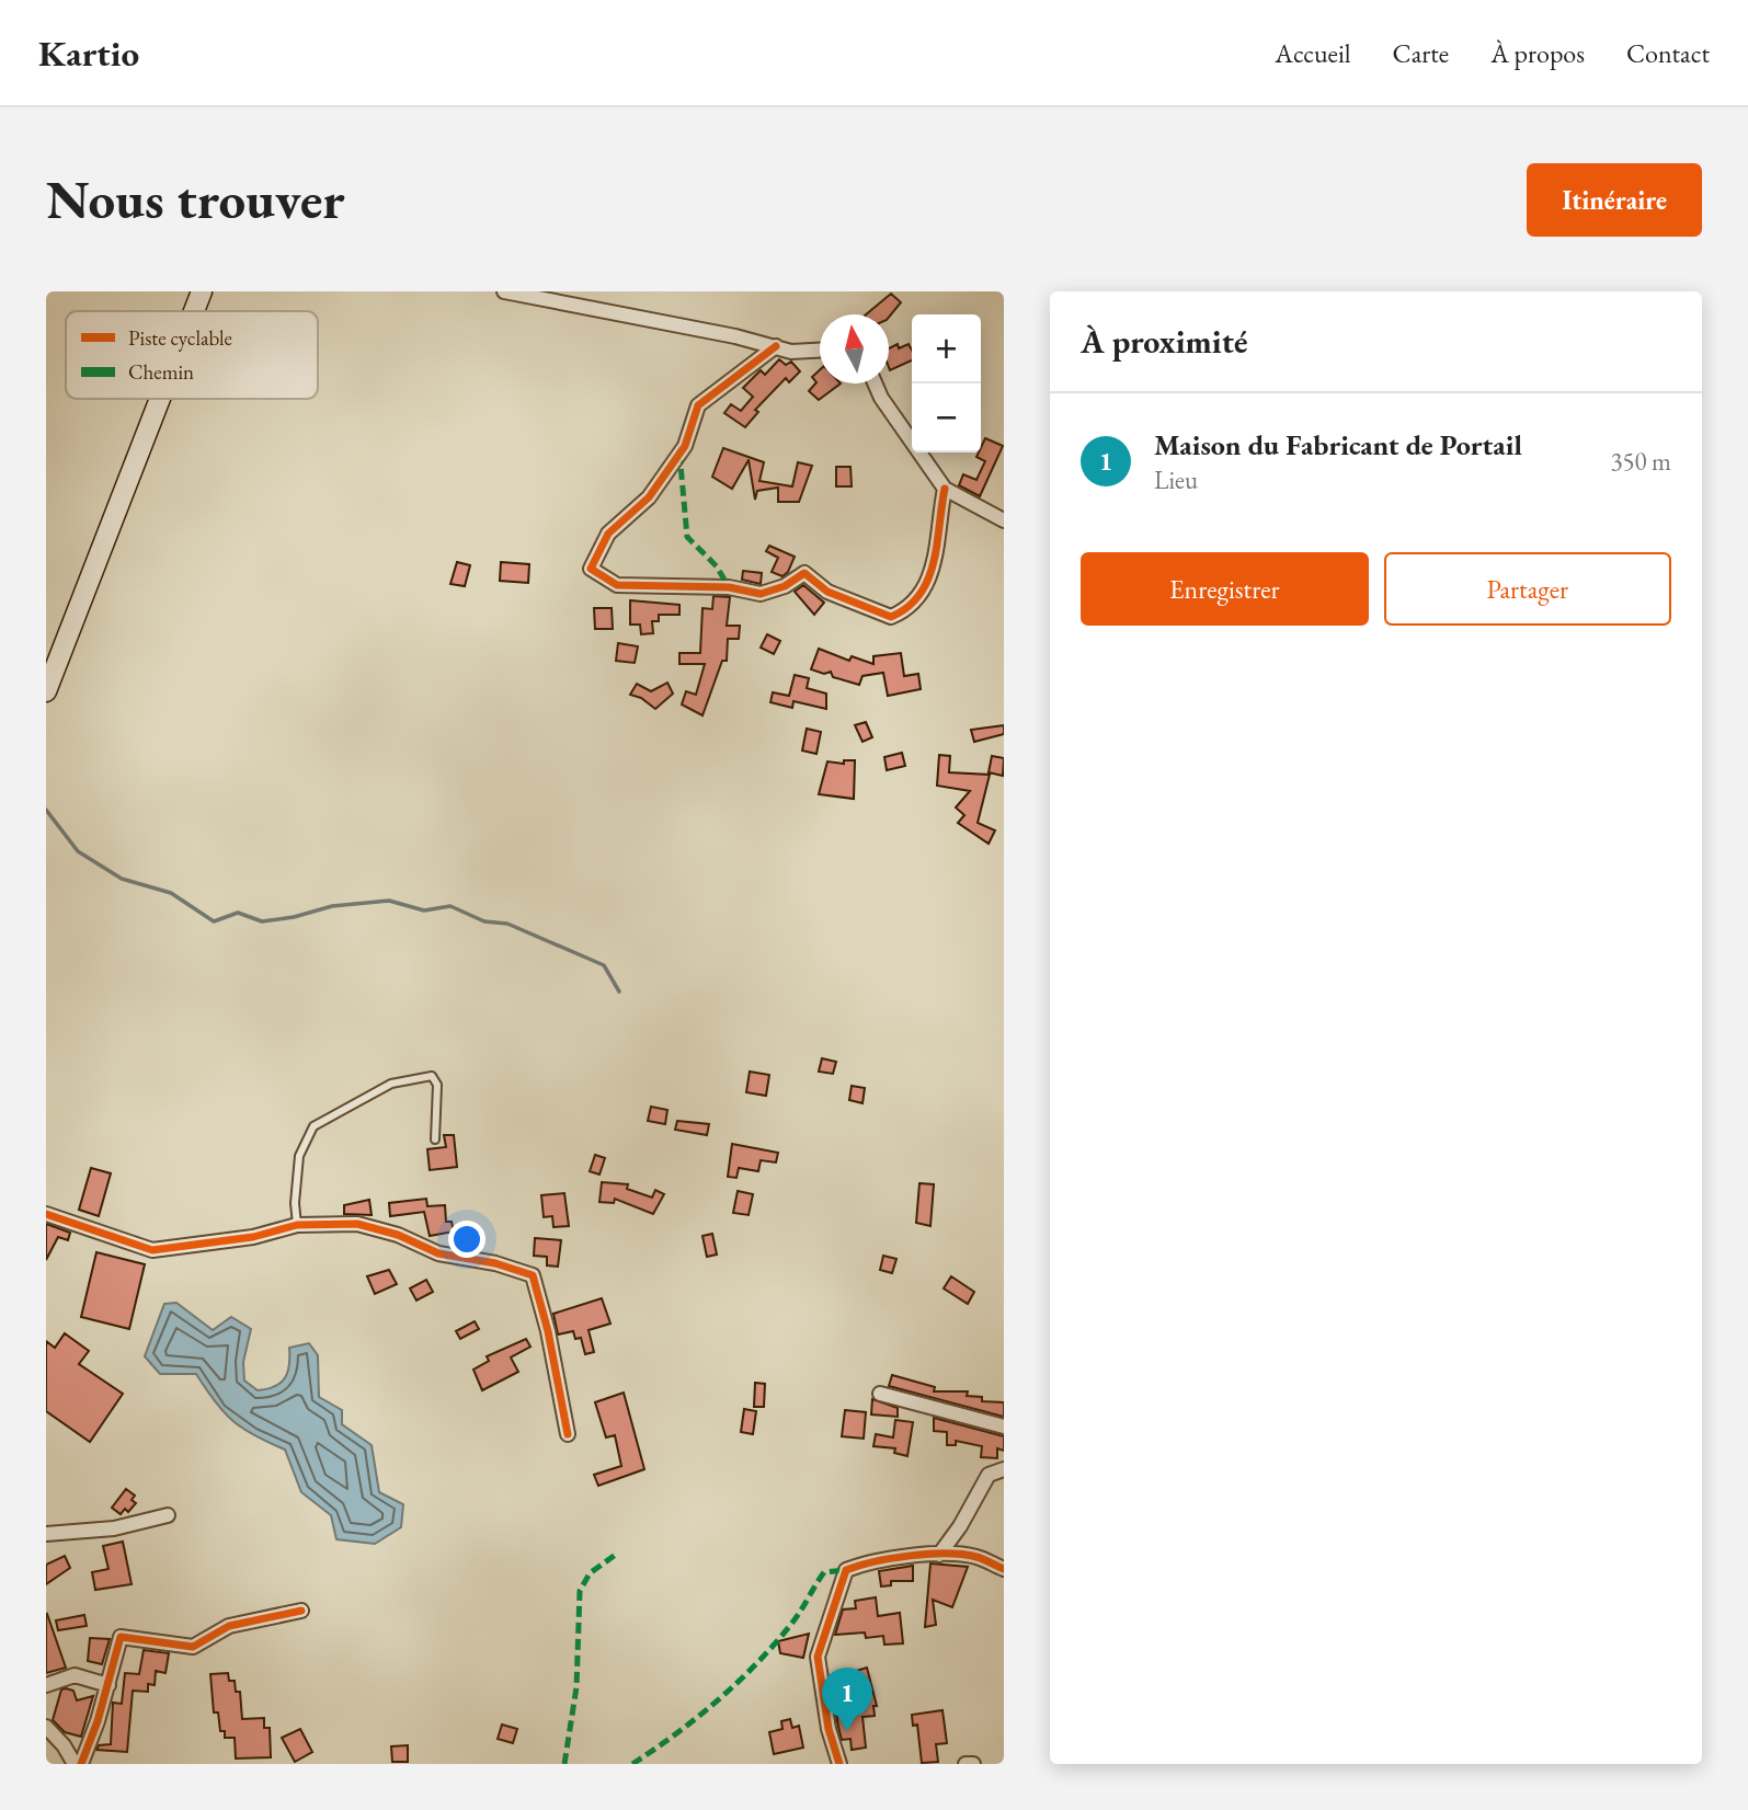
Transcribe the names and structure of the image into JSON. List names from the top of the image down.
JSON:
{
  "legend": ["Piste cyclable", "Chemin"],
  "north": "top",
  "page": {
    "header": "Kartio",
    "nav": [
      "Accueil",
      "Carte",
      "À propos",
      "Contact"
    ],
    "buttons": [
      "Itinéraire",
      ["Enregistrer", "Partager"]
    ],
    "title": "Nous trouver",
    "heading": "À proximité",
    "map_buttons": ["+", "−"],
    "list": [
      {
        "mark": "1",
        "name": "Maison du Fabricant de Portail",
        "note": "Lieu",
        "value": "350 m"
      }
    ],
    "pins": "1"
  }
}
